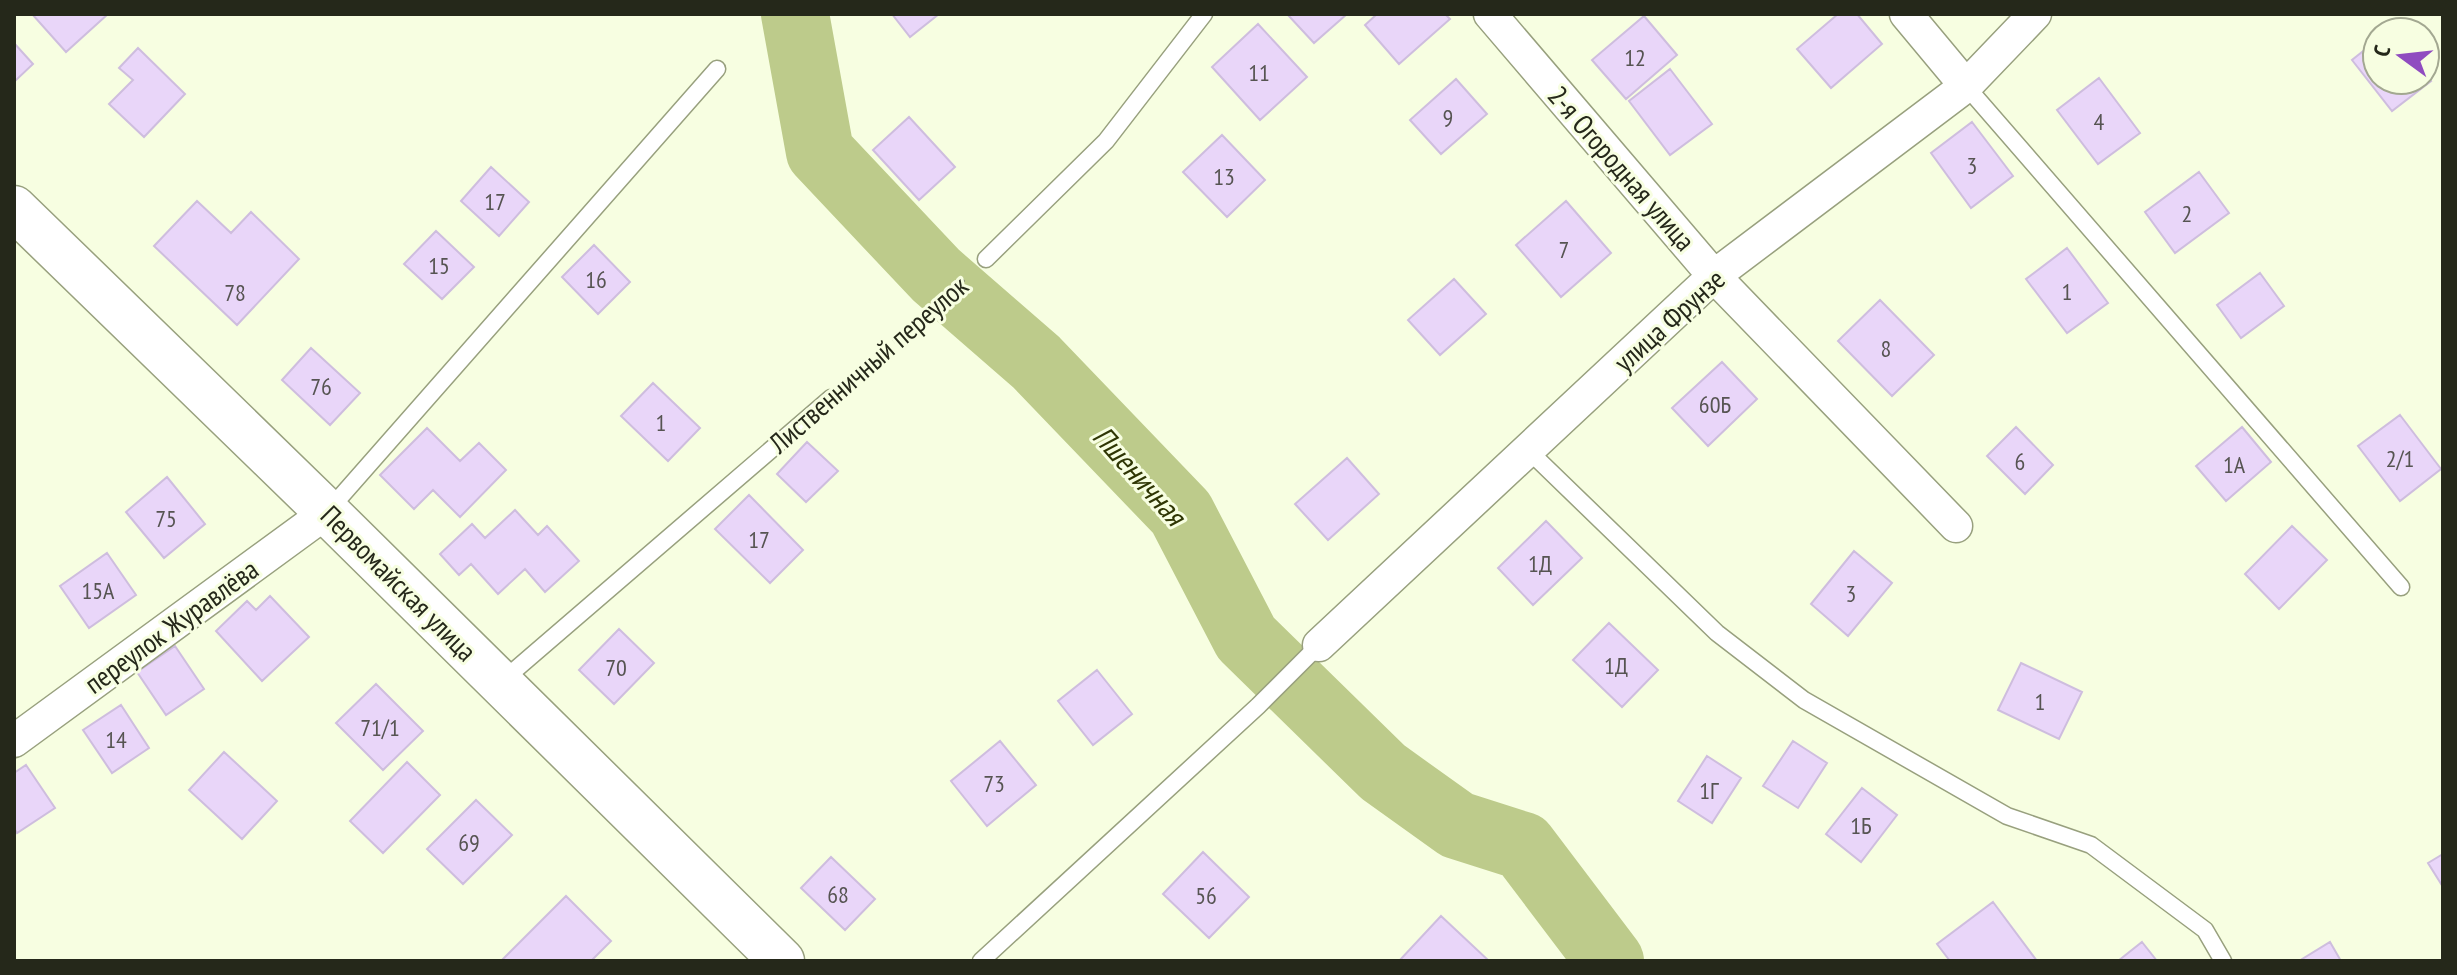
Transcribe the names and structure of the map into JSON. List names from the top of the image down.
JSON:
{
  "streets": {
    "street": [
      "2-я Огородная улица",
      "улица Фрунзе",
      "Первомайская улица",
      "переулок Журавлёва"
    ],
    "lane": ["Лиственничный переулок"]
  },
  "crossings": [
    ["2-я Огородная улица", "улица Фрунзе"],
    ["Лиственничный переулок", "Первомайская улица"],
    ["Первомайская улица", "переулок Журавлёва"]
  ],
  "water": ["Пшеничная"],
  "house_numbers": [
    "12",
    "11",
    "9",
    "4",
    "3",
    "13",
    "17",
    "2",
    "7",
    "15",
    "16",
    "1",
    "78",
    "8",
    "76",
    "60Б",
    "1",
    "2/1",
    "6",
    "1А",
    "75",
    "17",
    "1Д",
    "15А",
    "3",
    "1Д",
    "70",
    "1",
    "71/1",
    "14",
    "73",
    "1Г",
    "1Б",
    "69",
    "68",
    "56"
  ],
  "north": "left"
}
